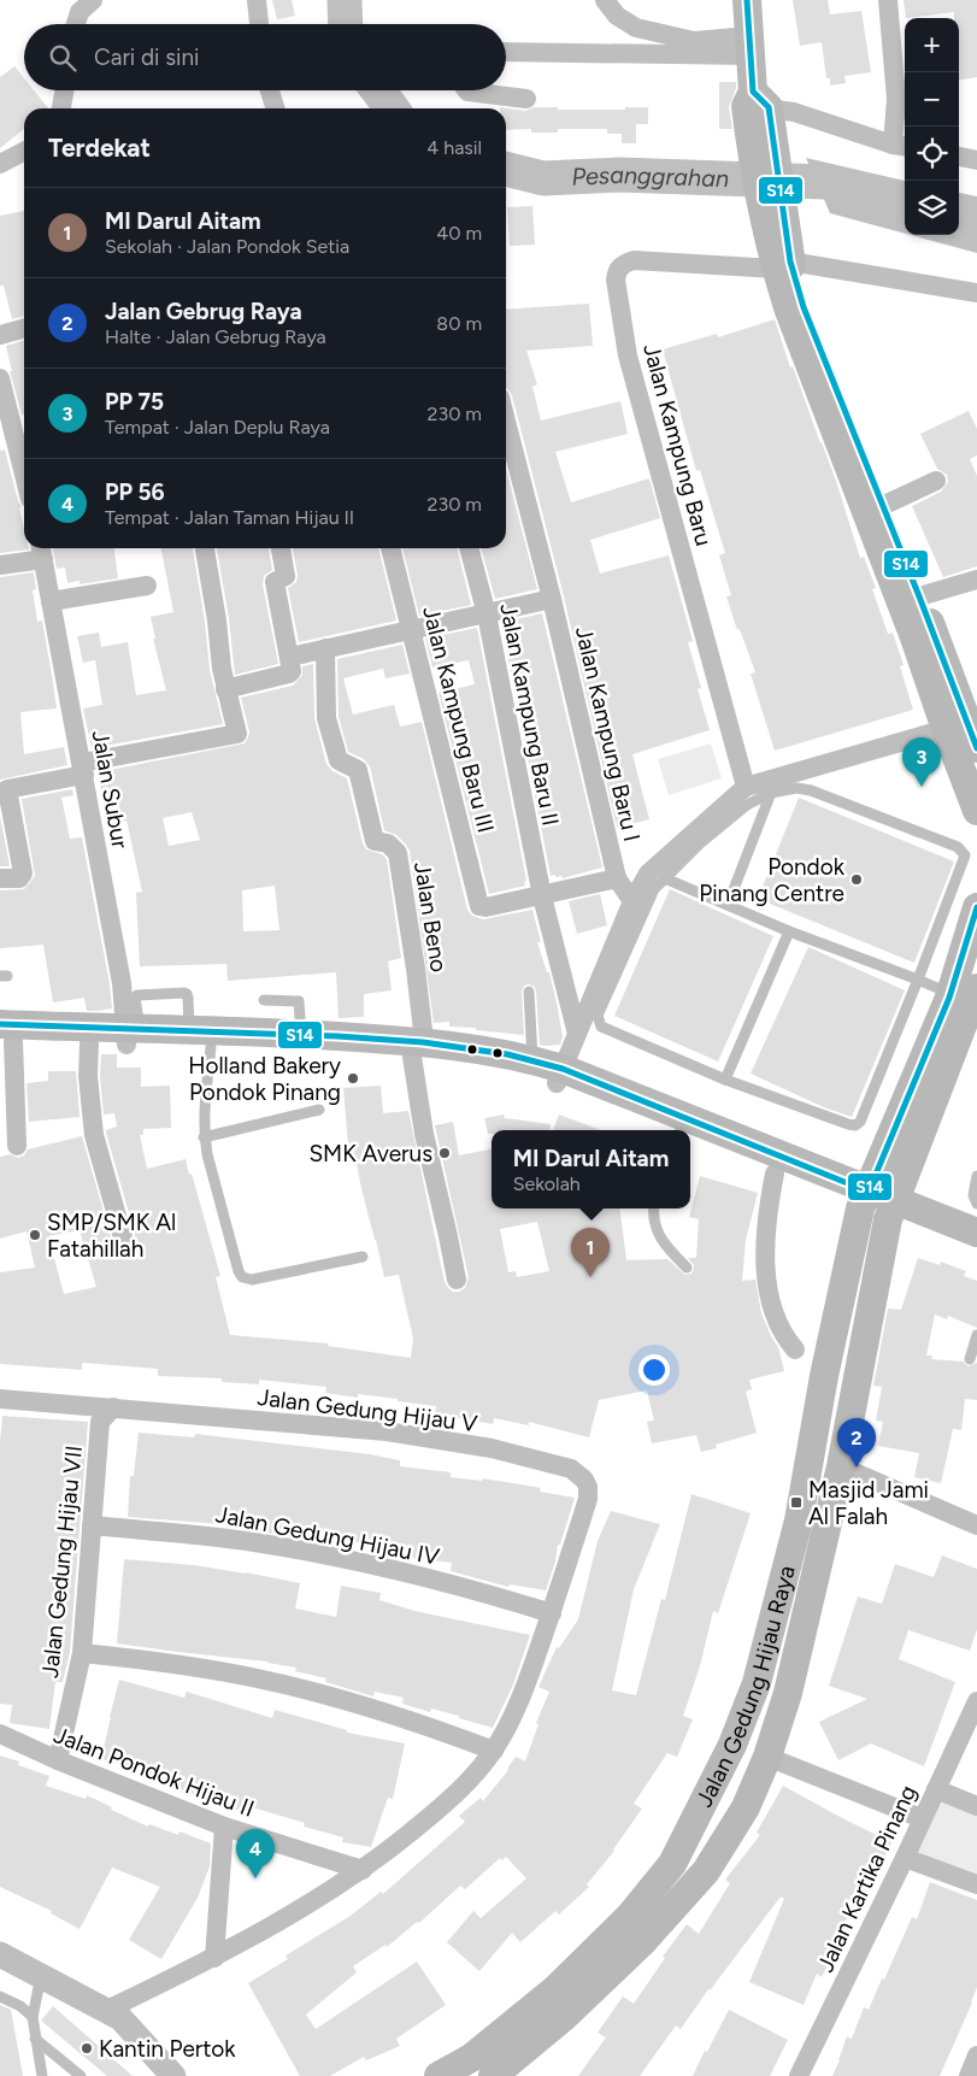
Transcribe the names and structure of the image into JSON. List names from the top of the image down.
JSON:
{
  "streets": {
    "main road": ["Jalan Gedung Hijau Raya"],
    "street": [
      "Jalan Kampung Baru",
      "Jalan Kampung Baru II",
      "Jalan Kampung Baru III",
      "Jalan Kampung Baru I",
      "Jalan Subur",
      "Jalan Beno",
      "Jalan Gedung Hijau V",
      "Jalan Gedung Hijau IV",
      "Jalan Gedung Hijau VII",
      "Jalan Pondok Hijau II",
      "Jalan Kartika Pinang"
    ]
  },
  "crossings": [
    ["Jalan Kampung Baru II", "Jalan Kampung Baru III"],
    ["Jalan Gedung Hijau V", "Jalan Gedung Hijau IV"],
    ["Jalan Gedung Hijau V", "Jalan Gedung Hijau VII"],
    ["Jalan Gedung Hijau V", "Jalan Pondok Hijau II"],
    ["Jalan Gedung Hijau IV", "Jalan Gedung Hijau VII"],
    ["Jalan Gedung Hijau VII", "Jalan Pondok Hijau II"]
  ],
  "water": ["Pesanggrahan"],
  "places": {
    "other": [
      "Pondok Pinang Centre",
      "Holland Bakery Pondok Pinang",
      "SMK Averus",
      "SMP/SMK Al Fatahillah",
      "Kantin Pertok"
    ],
    "transit": ["Masjid Jami Al Falah"]
  },
  "lines": ["transit line S14"],
  "page": {
    "map_buttons": ["+", "−"],
    "search": "Cari di sini",
    "heading": ["Terdekat", "4 hasil"],
    "list": [
      {
        "mark": "1",
        "name": "MI Darul Aitam",
        "note": "Sekolah · Jalan Pondok Setia",
        "value": "40 m"
      },
      {
        "mark": "2",
        "name": "Jalan Gebrug Raya",
        "note": "Halte · Jalan Gebrug Raya",
        "value": "80 m"
      },
      {
        "mark": "3",
        "name": "PP 75",
        "note": "Tempat · Jalan Deplu Raya",
        "value": "230 m"
      },
      {
        "mark": "4",
        "name": "PP 56",
        "note": "Tempat · Jalan Taman Hijau II",
        "value": "230 m"
      }
    ],
    "pins": [
      "3",
      "1",
      "2",
      "4"
    ],
    "popup": ["MI Darul Aitam", "Sekolah"]
  }
}
